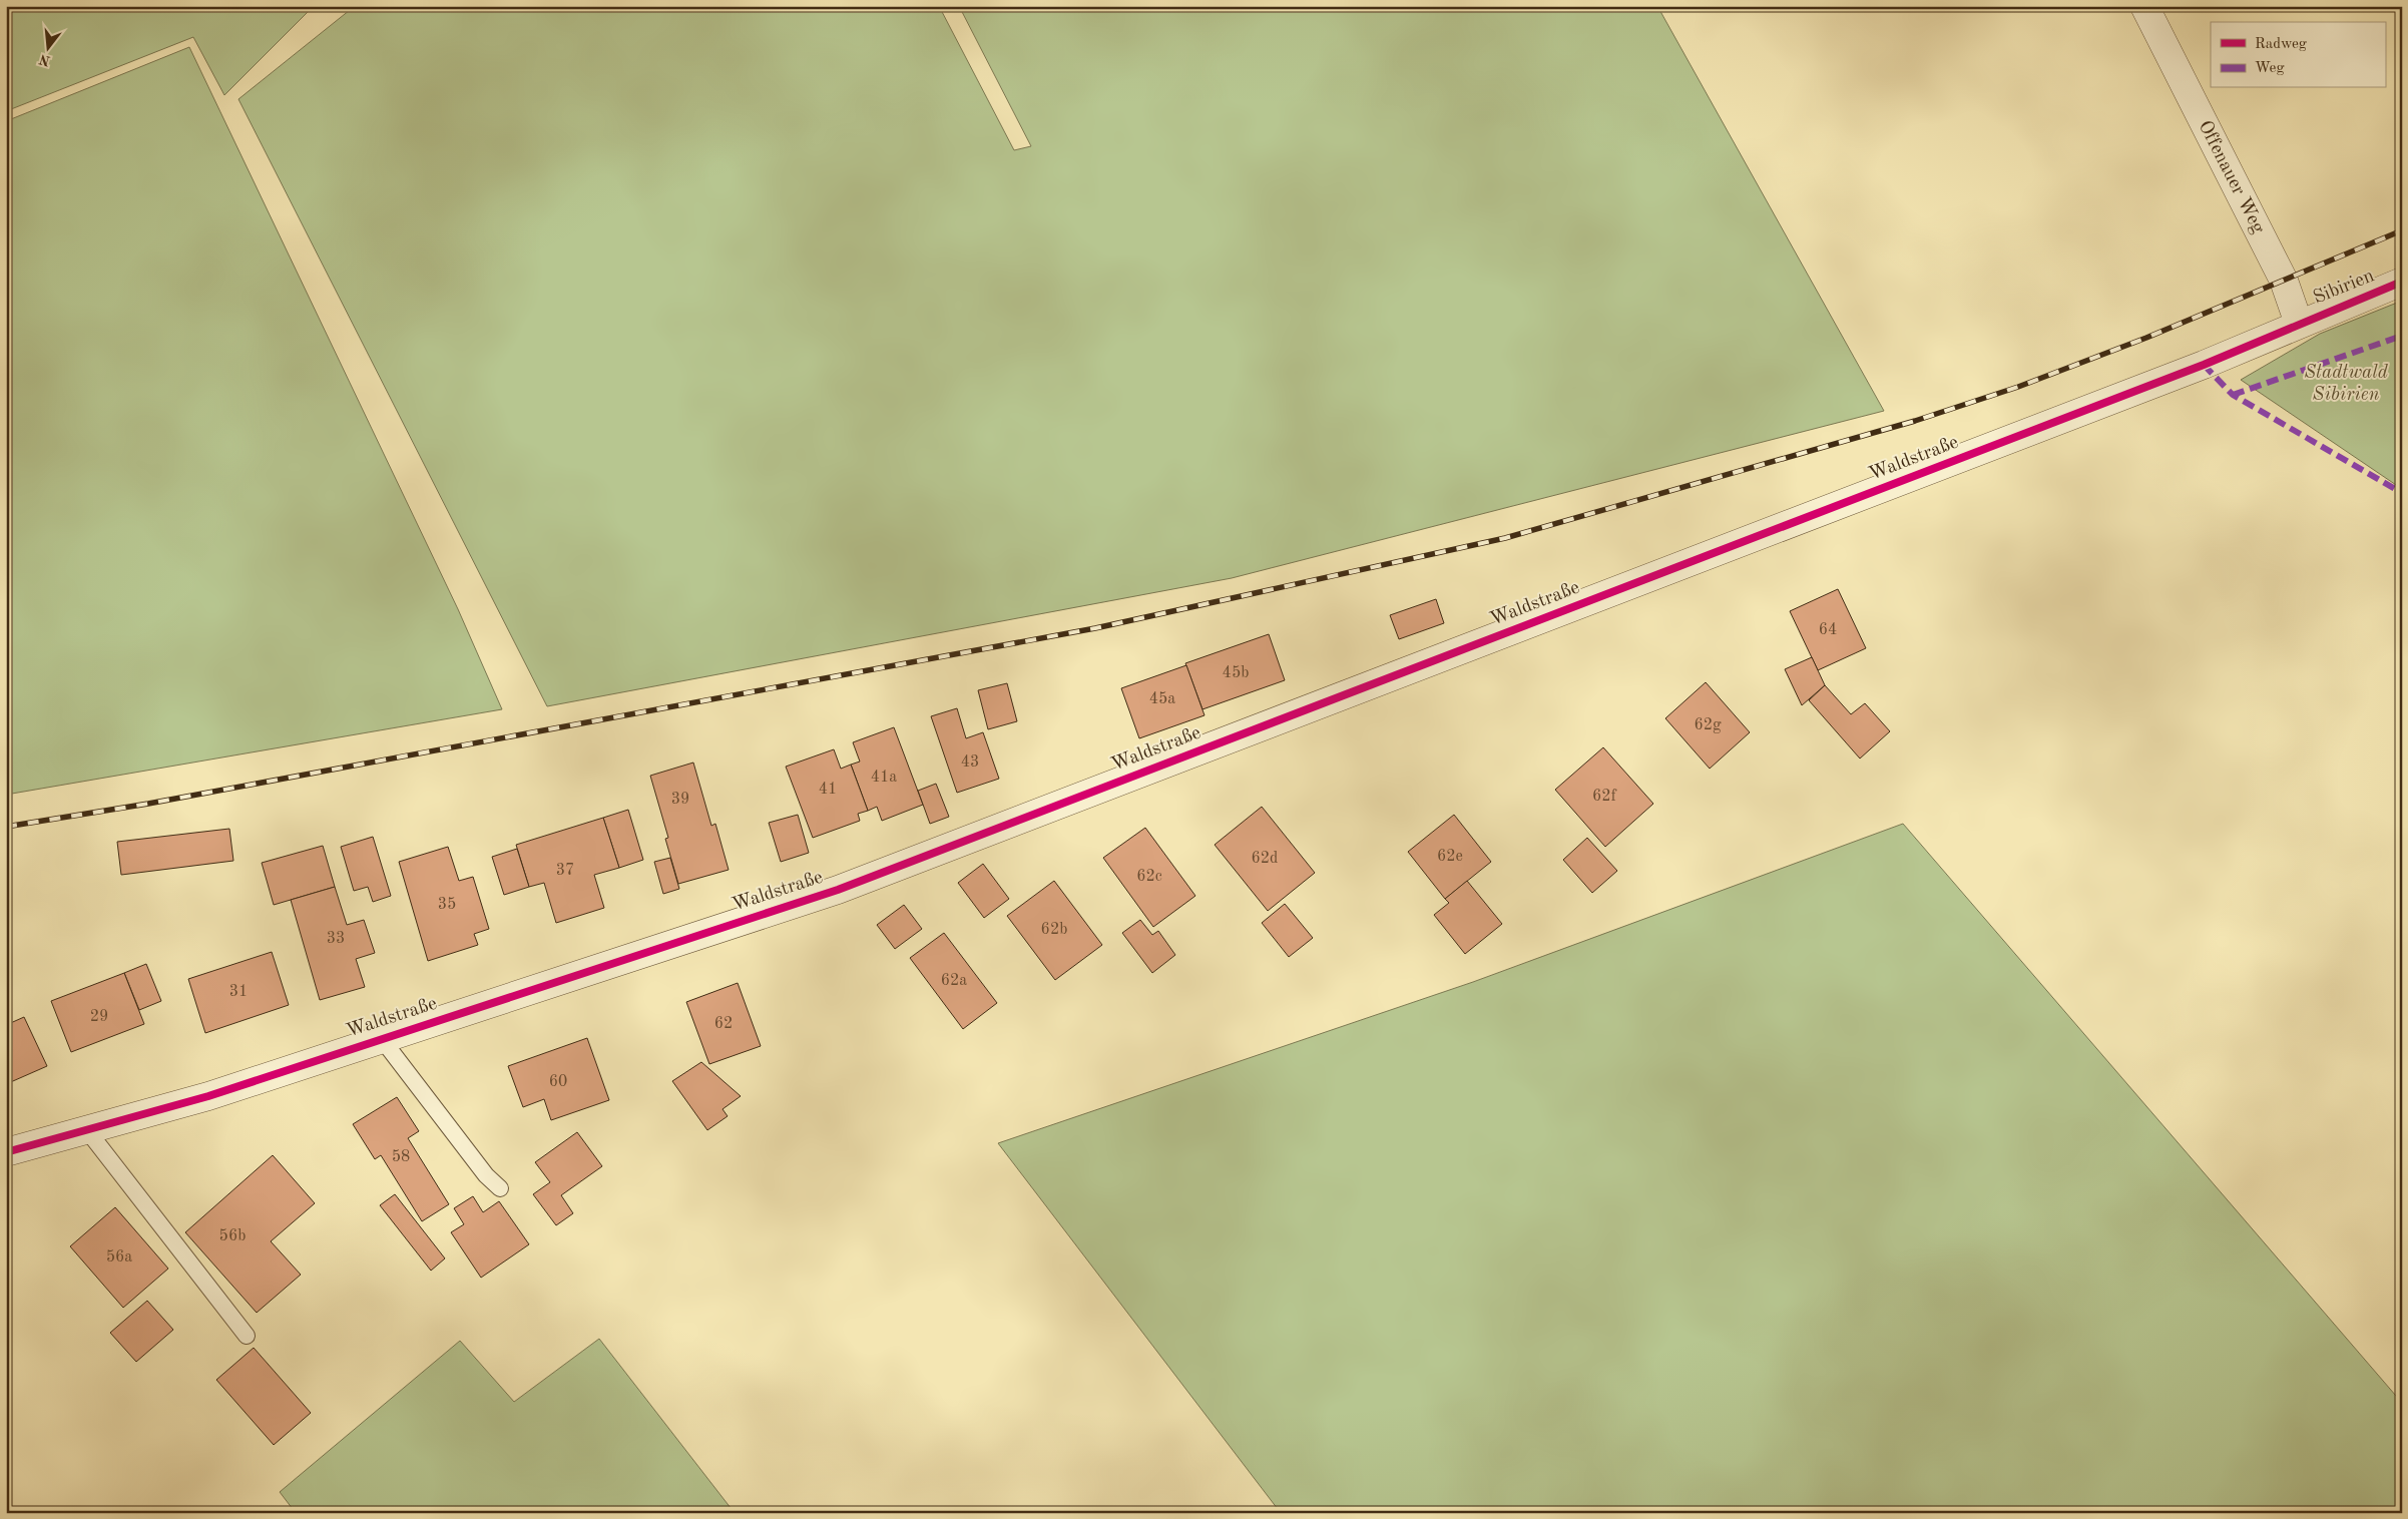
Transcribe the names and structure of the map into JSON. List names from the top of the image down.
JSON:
{
  "streets": {
    "street": ["Offenauer Weg", "Sibirien", "Waldstraße"]
  },
  "crossings": [
    ["Offenauer Weg", "Sibirien"],
    ["Offenauer Weg", "Waldstraße"],
    ["Sibirien", "Waldstraße"]
  ],
  "parks": ["Stadtwald Sibirien"],
  "house_numbers": [
    "64",
    "45b",
    "45a",
    "62g",
    "43",
    "41a",
    "41",
    "62f",
    "39",
    "62e",
    "62d",
    "37",
    "62c",
    "35",
    "62b",
    "33",
    "62a",
    "31",
    "29",
    "62",
    "60",
    "58",
    "56b",
    "56a"
  ],
  "legend": ["Radweg", "Weg"],
  "north": "bottom"
}
